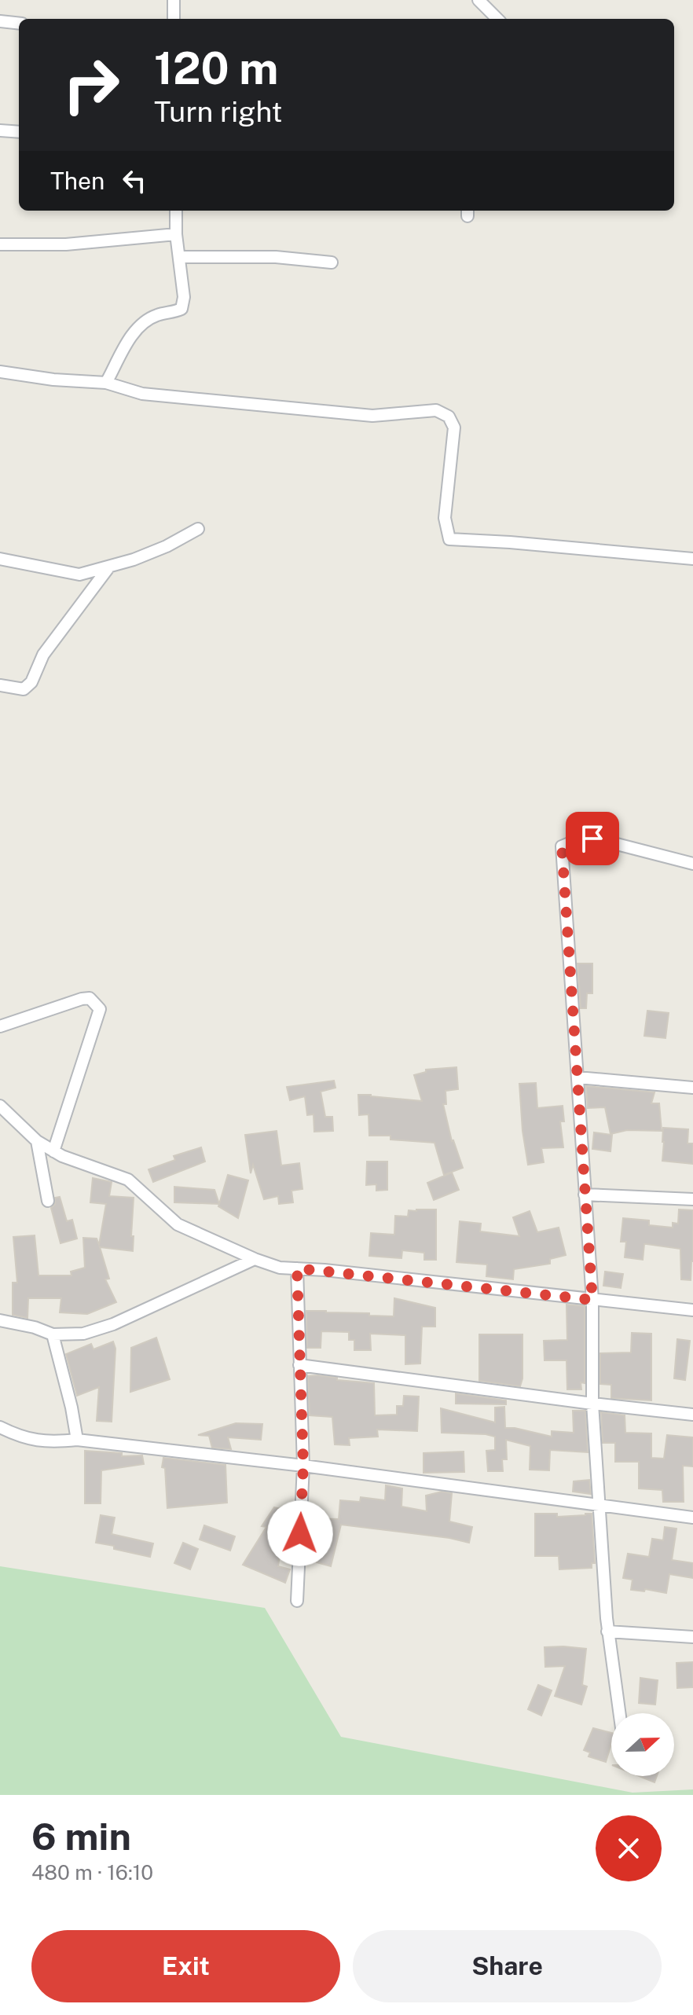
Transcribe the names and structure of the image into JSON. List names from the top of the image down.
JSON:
{
  "north": "right",
  "page": {
    "turn": ["120 m", "Turn right"],
    "then": "Then",
    "heading": ["6 min", "480 m · 16:10"],
    "buttons": ["Exit", "Share"]
  }
}
